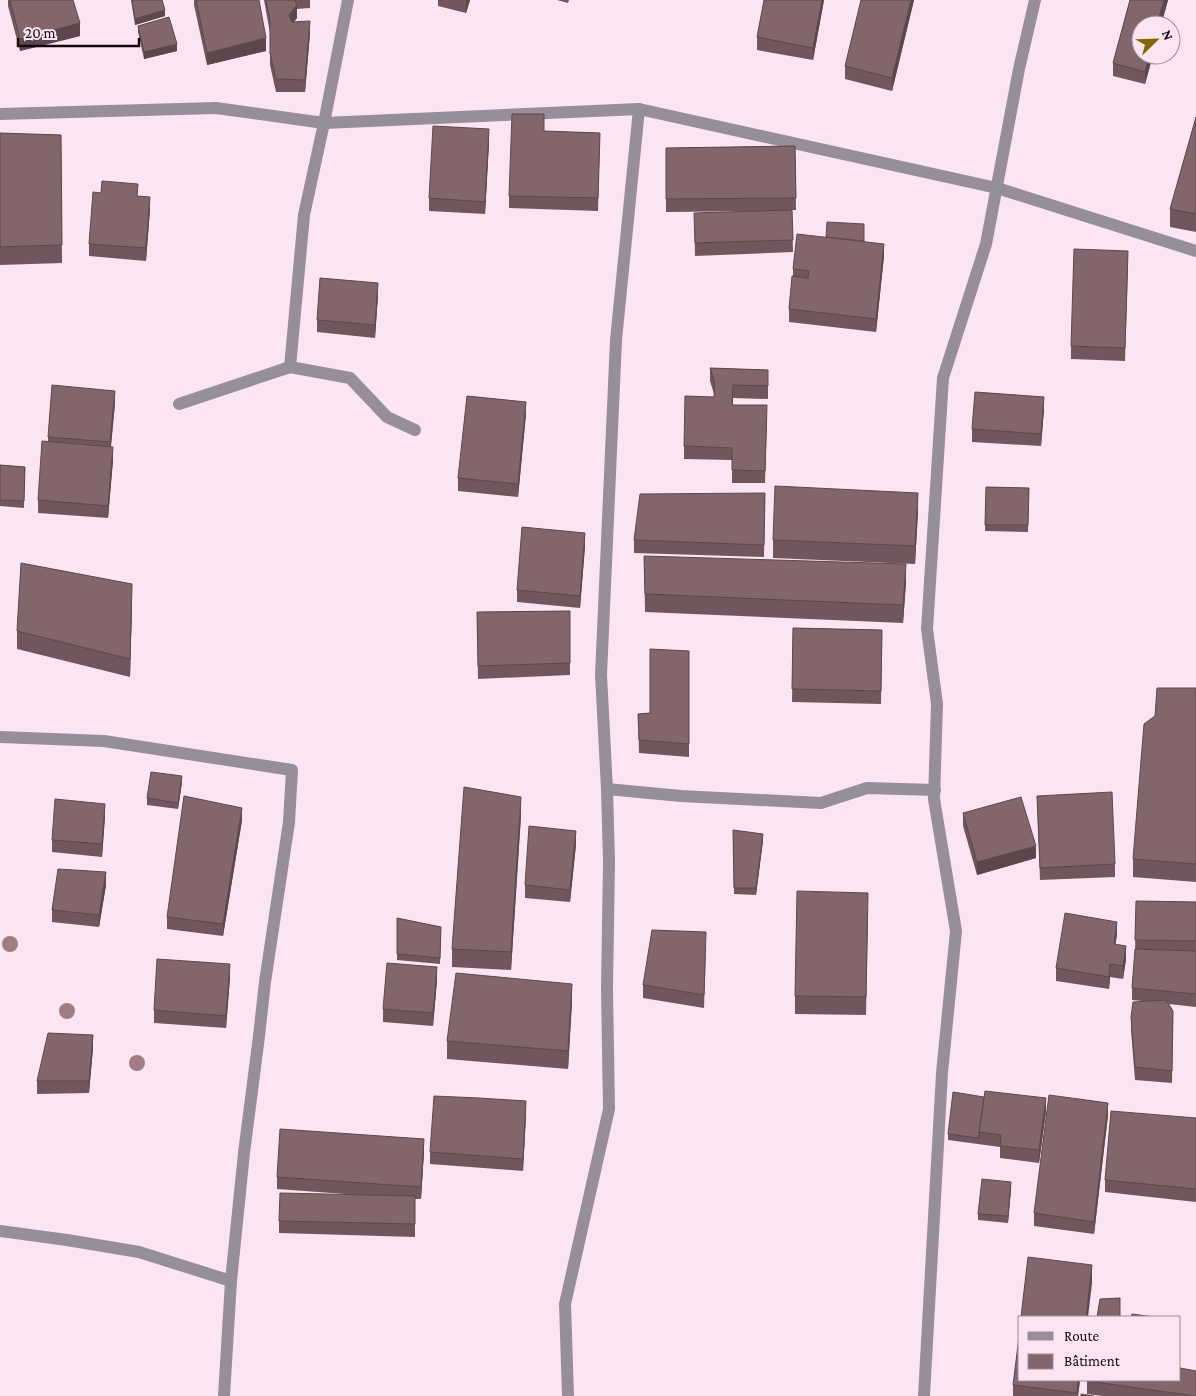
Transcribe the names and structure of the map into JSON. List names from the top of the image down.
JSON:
{
  "legend": ["Route", "Bâtiment"],
  "scale_bar": "20 m",
  "north": "top right"
}
